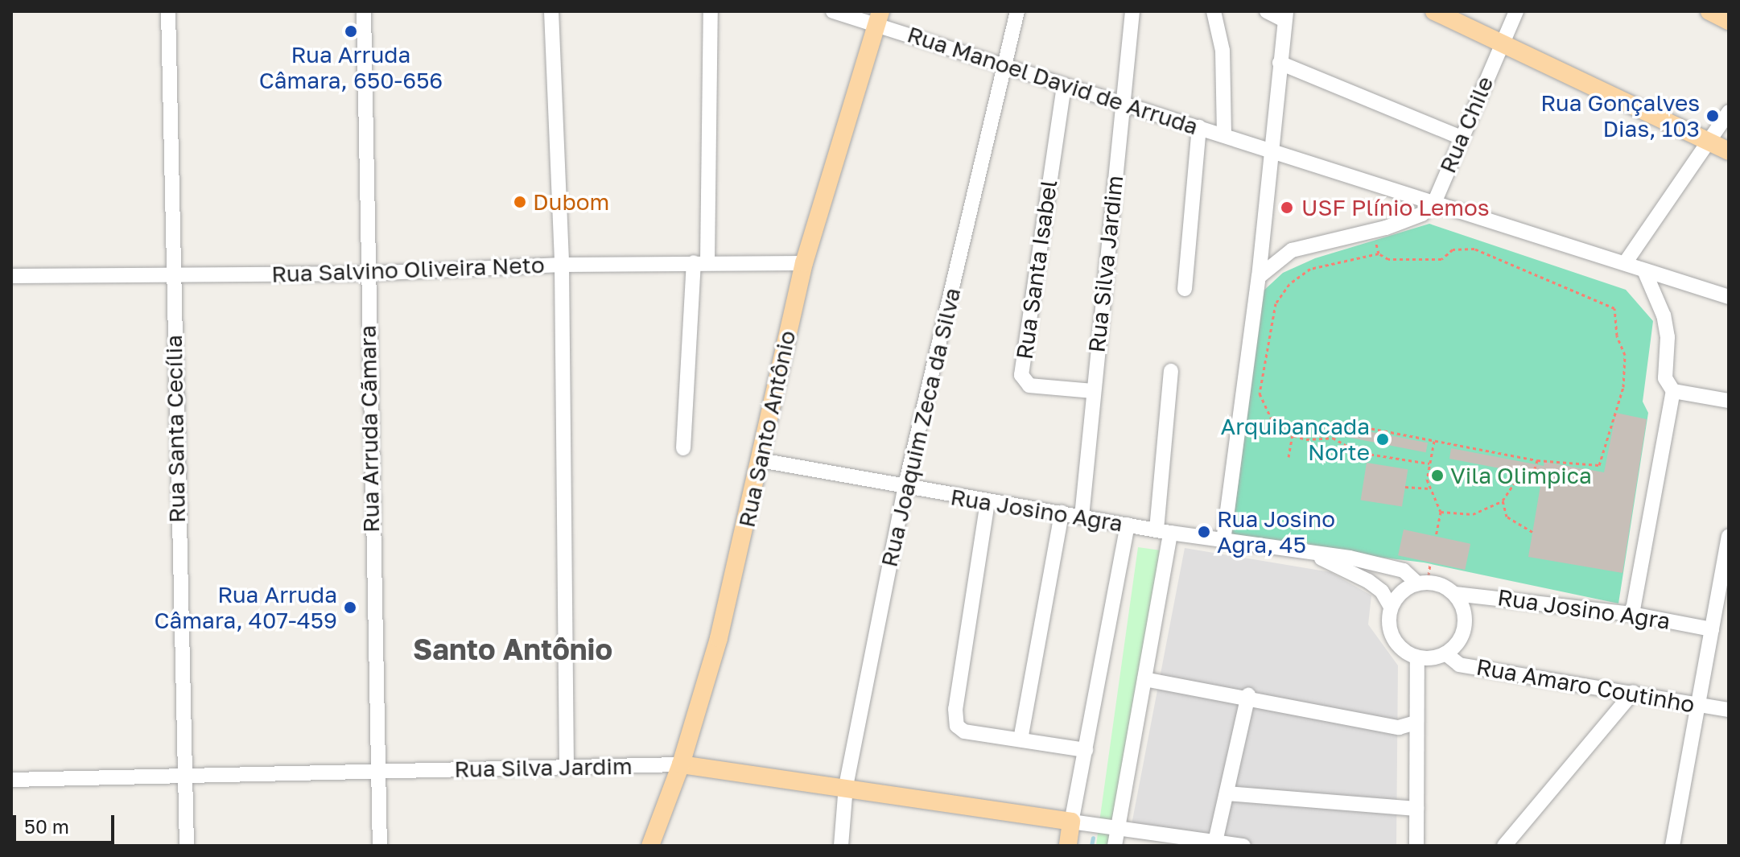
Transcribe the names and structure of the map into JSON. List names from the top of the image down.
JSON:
{
  "streets": {
    "main road": ["Rua Silva Jardim", "Rua Santo Antônio"],
    "street": [
      "Rua Manoel David de Arruda",
      "Rua Chile",
      "Rua Salvino Oliveira Neto",
      "Rua Santa Isabel",
      "Rua Joaquim Zeca da Silva",
      "Rua Santa Cecília",
      "Rua Arruda Cãmara",
      "Rua Josino Agra",
      "Rua Amaro Coutinho"
    ]
  },
  "crossings": [
    ["Rua Manoel David de Arruda", "Rua Chile"],
    ["Rua Manoel David de Arruda", "Rua Silva Jardim"],
    ["Rua Manoel David de Arruda", "Rua Santa Isabel"],
    ["Rua Manoel David de Arruda", "Rua Joaquim Zeca da Silva"],
    ["Rua Manoel David de Arruda", "Rua Santo Antônio"],
    ["Rua Silva Jardim", "Rua Santa Isabel"],
    ["Rua Silva Jardim", "Rua Joaquim Zeca da Silva"],
    ["Rua Silva Jardim", "Rua Santa Cecília"],
    ["Rua Silva Jardim", "Rua Arruda Cãmara"],
    ["Rua Silva Jardim", "Rua Santo Antônio"],
    ["Rua Silva Jardim", "Rua Josino Agra"],
    ["Rua Salvino Oliveira Neto", "Rua Santa Cecília"],
    ["Rua Salvino Oliveira Neto", "Rua Arruda Cãmara"],
    ["Rua Salvino Oliveira Neto", "Rua Santo Antônio"],
    ["Rua Joaquim Zeca da Silva", "Rua Josino Agra"],
    ["Rua Santo Antônio", "Rua Josino Agra"],
    ["Rua Josino Agra", "Rua Amaro Coutinho"]
  ],
  "districts": ["Santo Antônio"],
  "places": [
    "Rua Arruda Câmara, 650-656",
    "Rua Gonçalves Dias, 103",
    "Dubom",
    "USF Plínio Lemos",
    "Arquibancada Norte",
    "Vila Olimpica",
    "Rua Josino Agra, 45",
    "Rua Arruda Câmara, 407-459"
  ],
  "scale_bar": "50 m"
}
